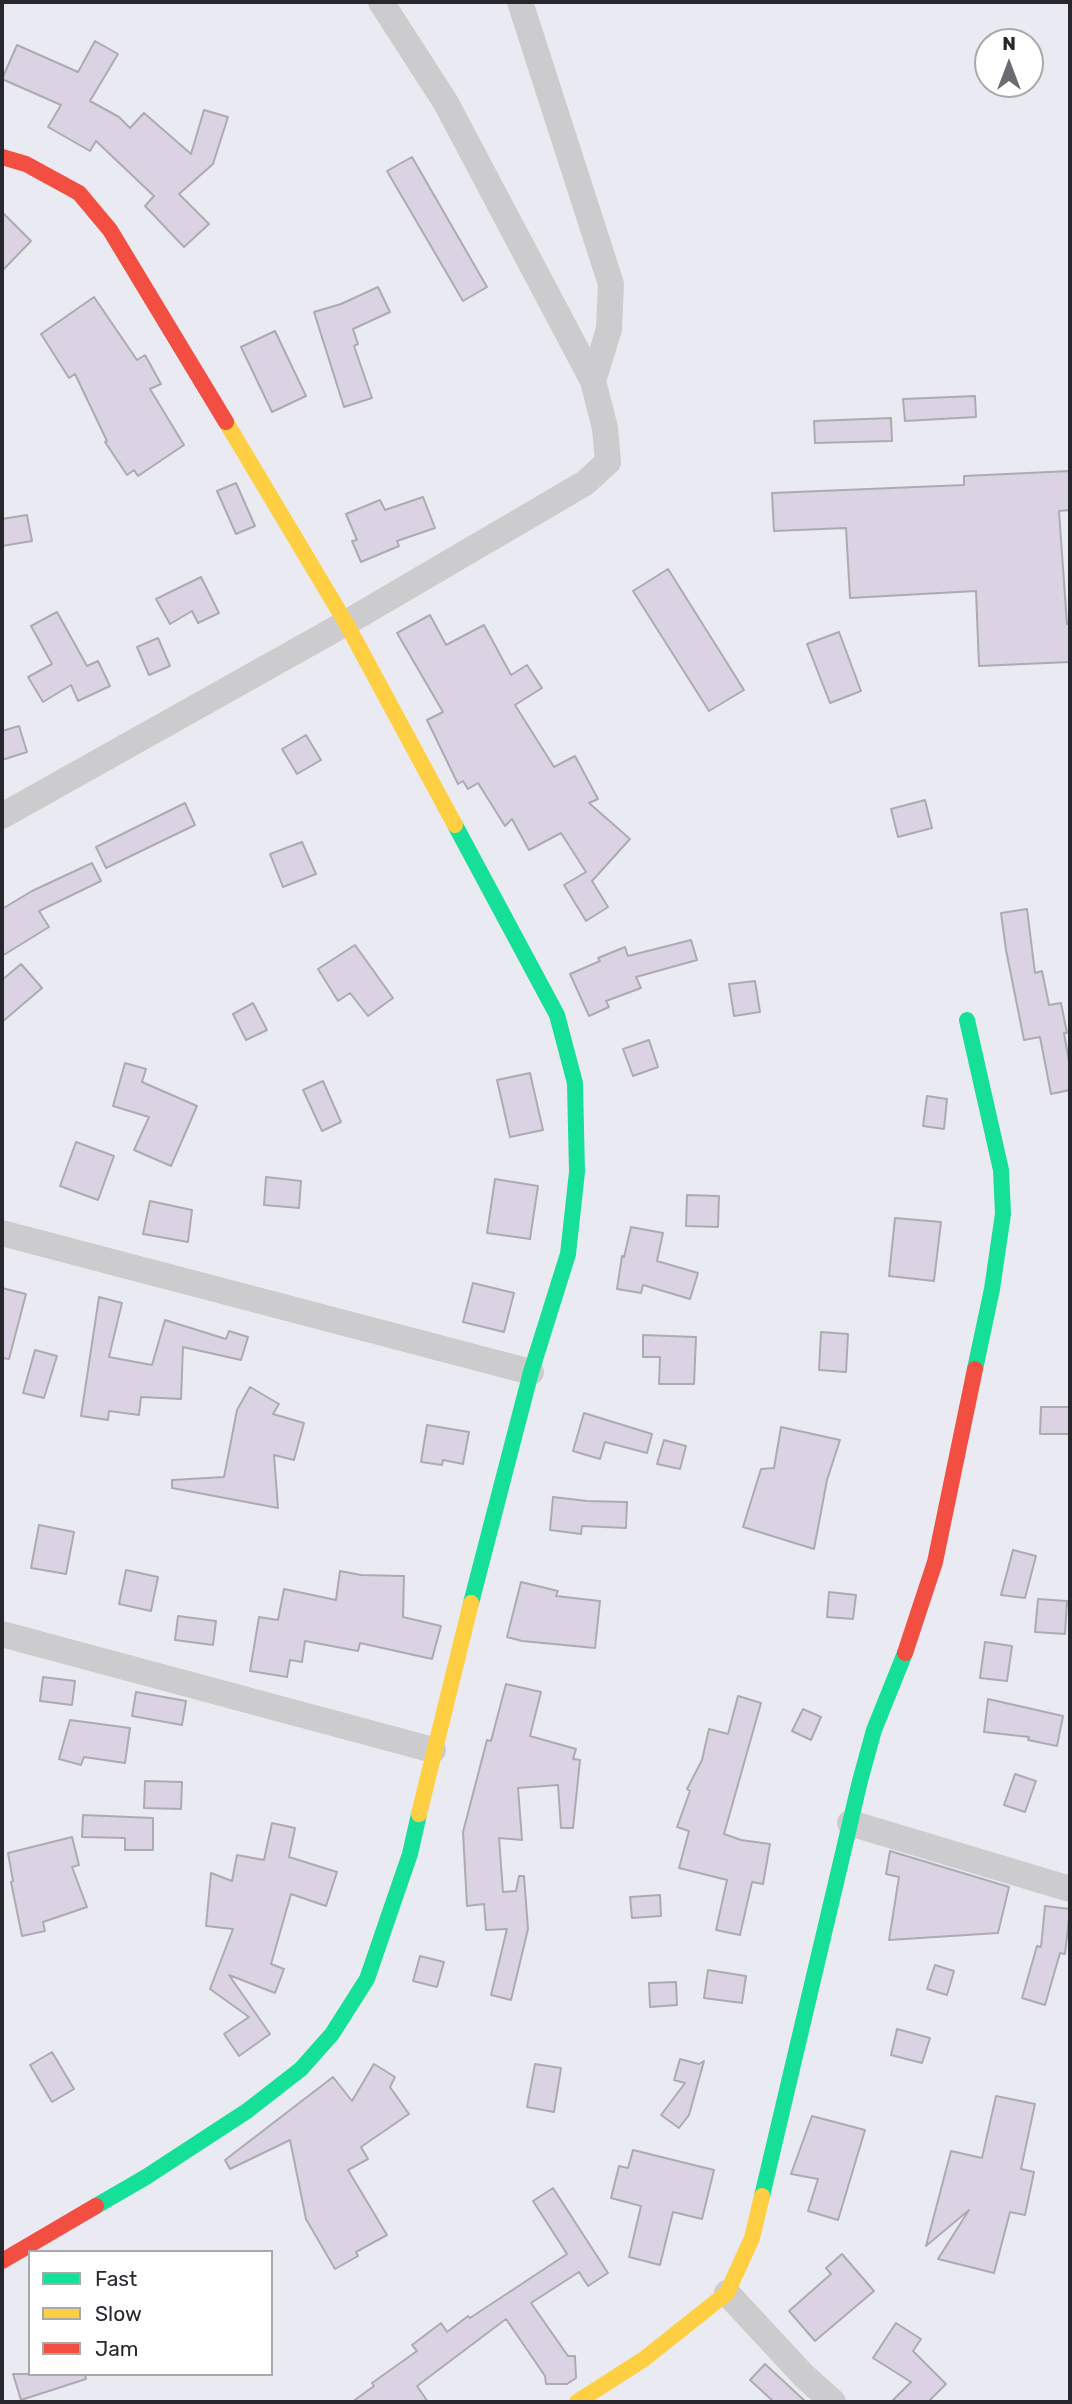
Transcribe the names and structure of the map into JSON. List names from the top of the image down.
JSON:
{
  "legend": ["Fast", "Slow", "Jam"],
  "north": "top"
}
